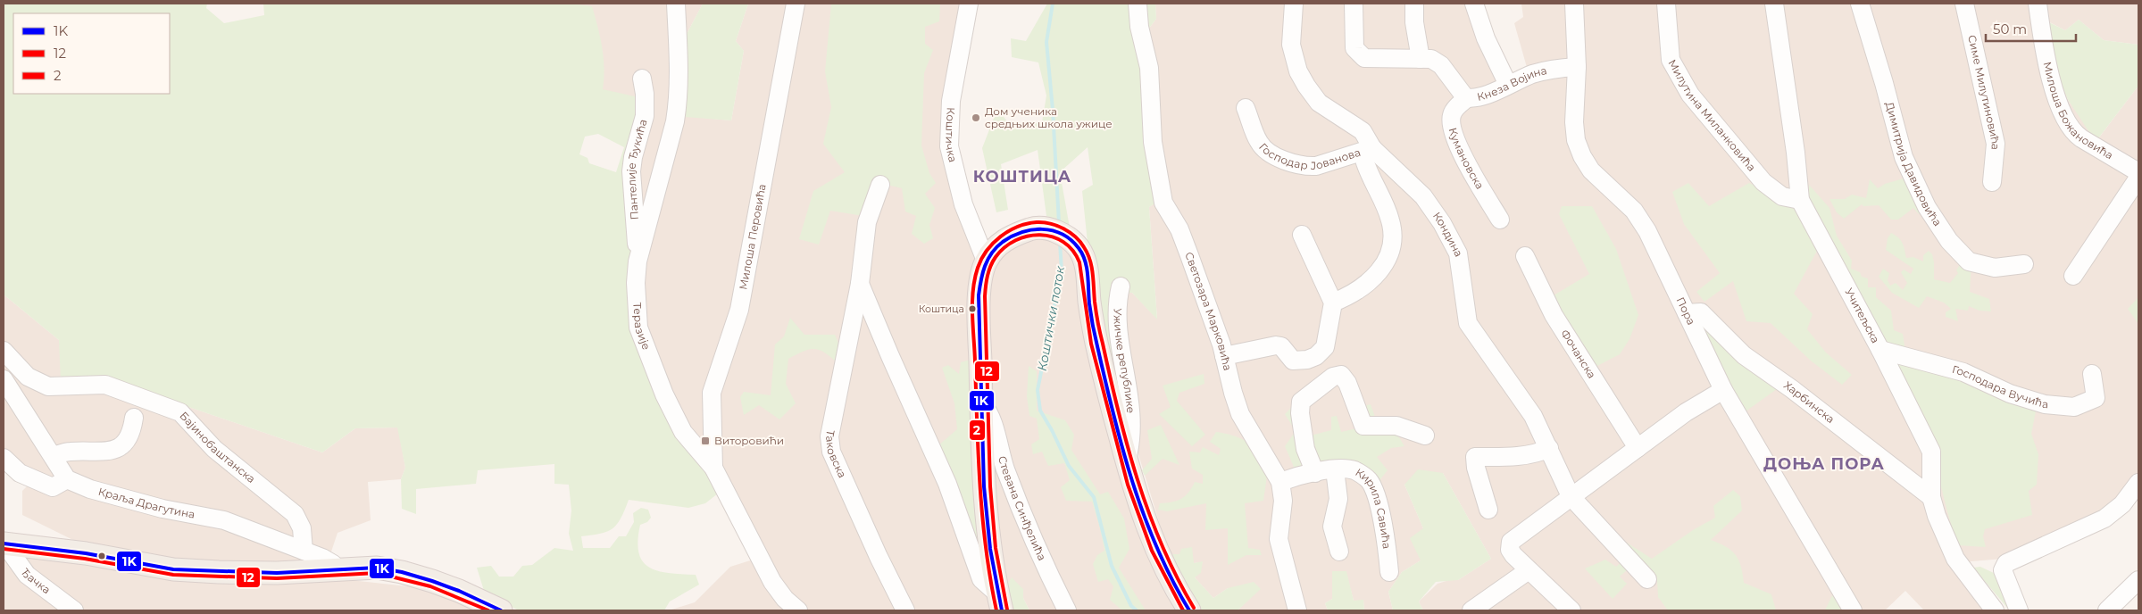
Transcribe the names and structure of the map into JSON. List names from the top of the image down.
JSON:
{
  "streets": {
    "main road": ["Ужичке републике"],
    "street": [
      "Кнеза Војина",
      "Симе Милутиновића",
      "Милоша Божановића",
      "Милутина Миланковића",
      "Коштичка",
      "Господар Јованова",
      "Кумановска",
      "Димитрија Давидовића",
      "Пантелије Ђукића",
      "Кондина",
      "Милоша Перовића",
      "Светозара Марковића",
      "Пора",
      "Учитељска",
      "Теразије",
      "Фочанска",
      "Господара Вучића",
      "Харбинска",
      "Бајинобаштанска",
      "Таковска",
      "Краља Драгутина",
      "Стевана Синђелића",
      "Кирила Савића",
      "Ђачка"
    ]
  },
  "crossings": [
    ["Кнеза Војина", "Кумановска"],
    ["Кнеза Војина", "Пора"],
    ["Милутина Миланковића", "Учитељска"],
    ["Коштичка", "Ужичке републике"],
    ["Господар Јованова", "Кондина"],
    ["Пантелије Ђукића", "Теразије"],
    ["Милоша Перовића", "Теразије"],
    ["Светозара Марковића", "Кирила Савића"],
    ["Пора", "Харбинска"],
    ["Учитељска", "Господара Вучића"],
    ["Учитељска", "Харбинска"],
    ["Бајинобаштанска", "Краља Драгутина"]
  ],
  "districts": ["КОШТИЦА", "ДОЊА ПОРА"],
  "water": ["Коштички поток"],
  "places": {
    "other": ["Дом ученика средњих школа ужице", "Коштица"],
    "transit": ["Виторовићи"]
  },
  "lines": ["transit line 2", "transit line 1K", "transit line 12"],
  "legend": ["1K", "12", "2"],
  "scale_bar": "50 m"
}
